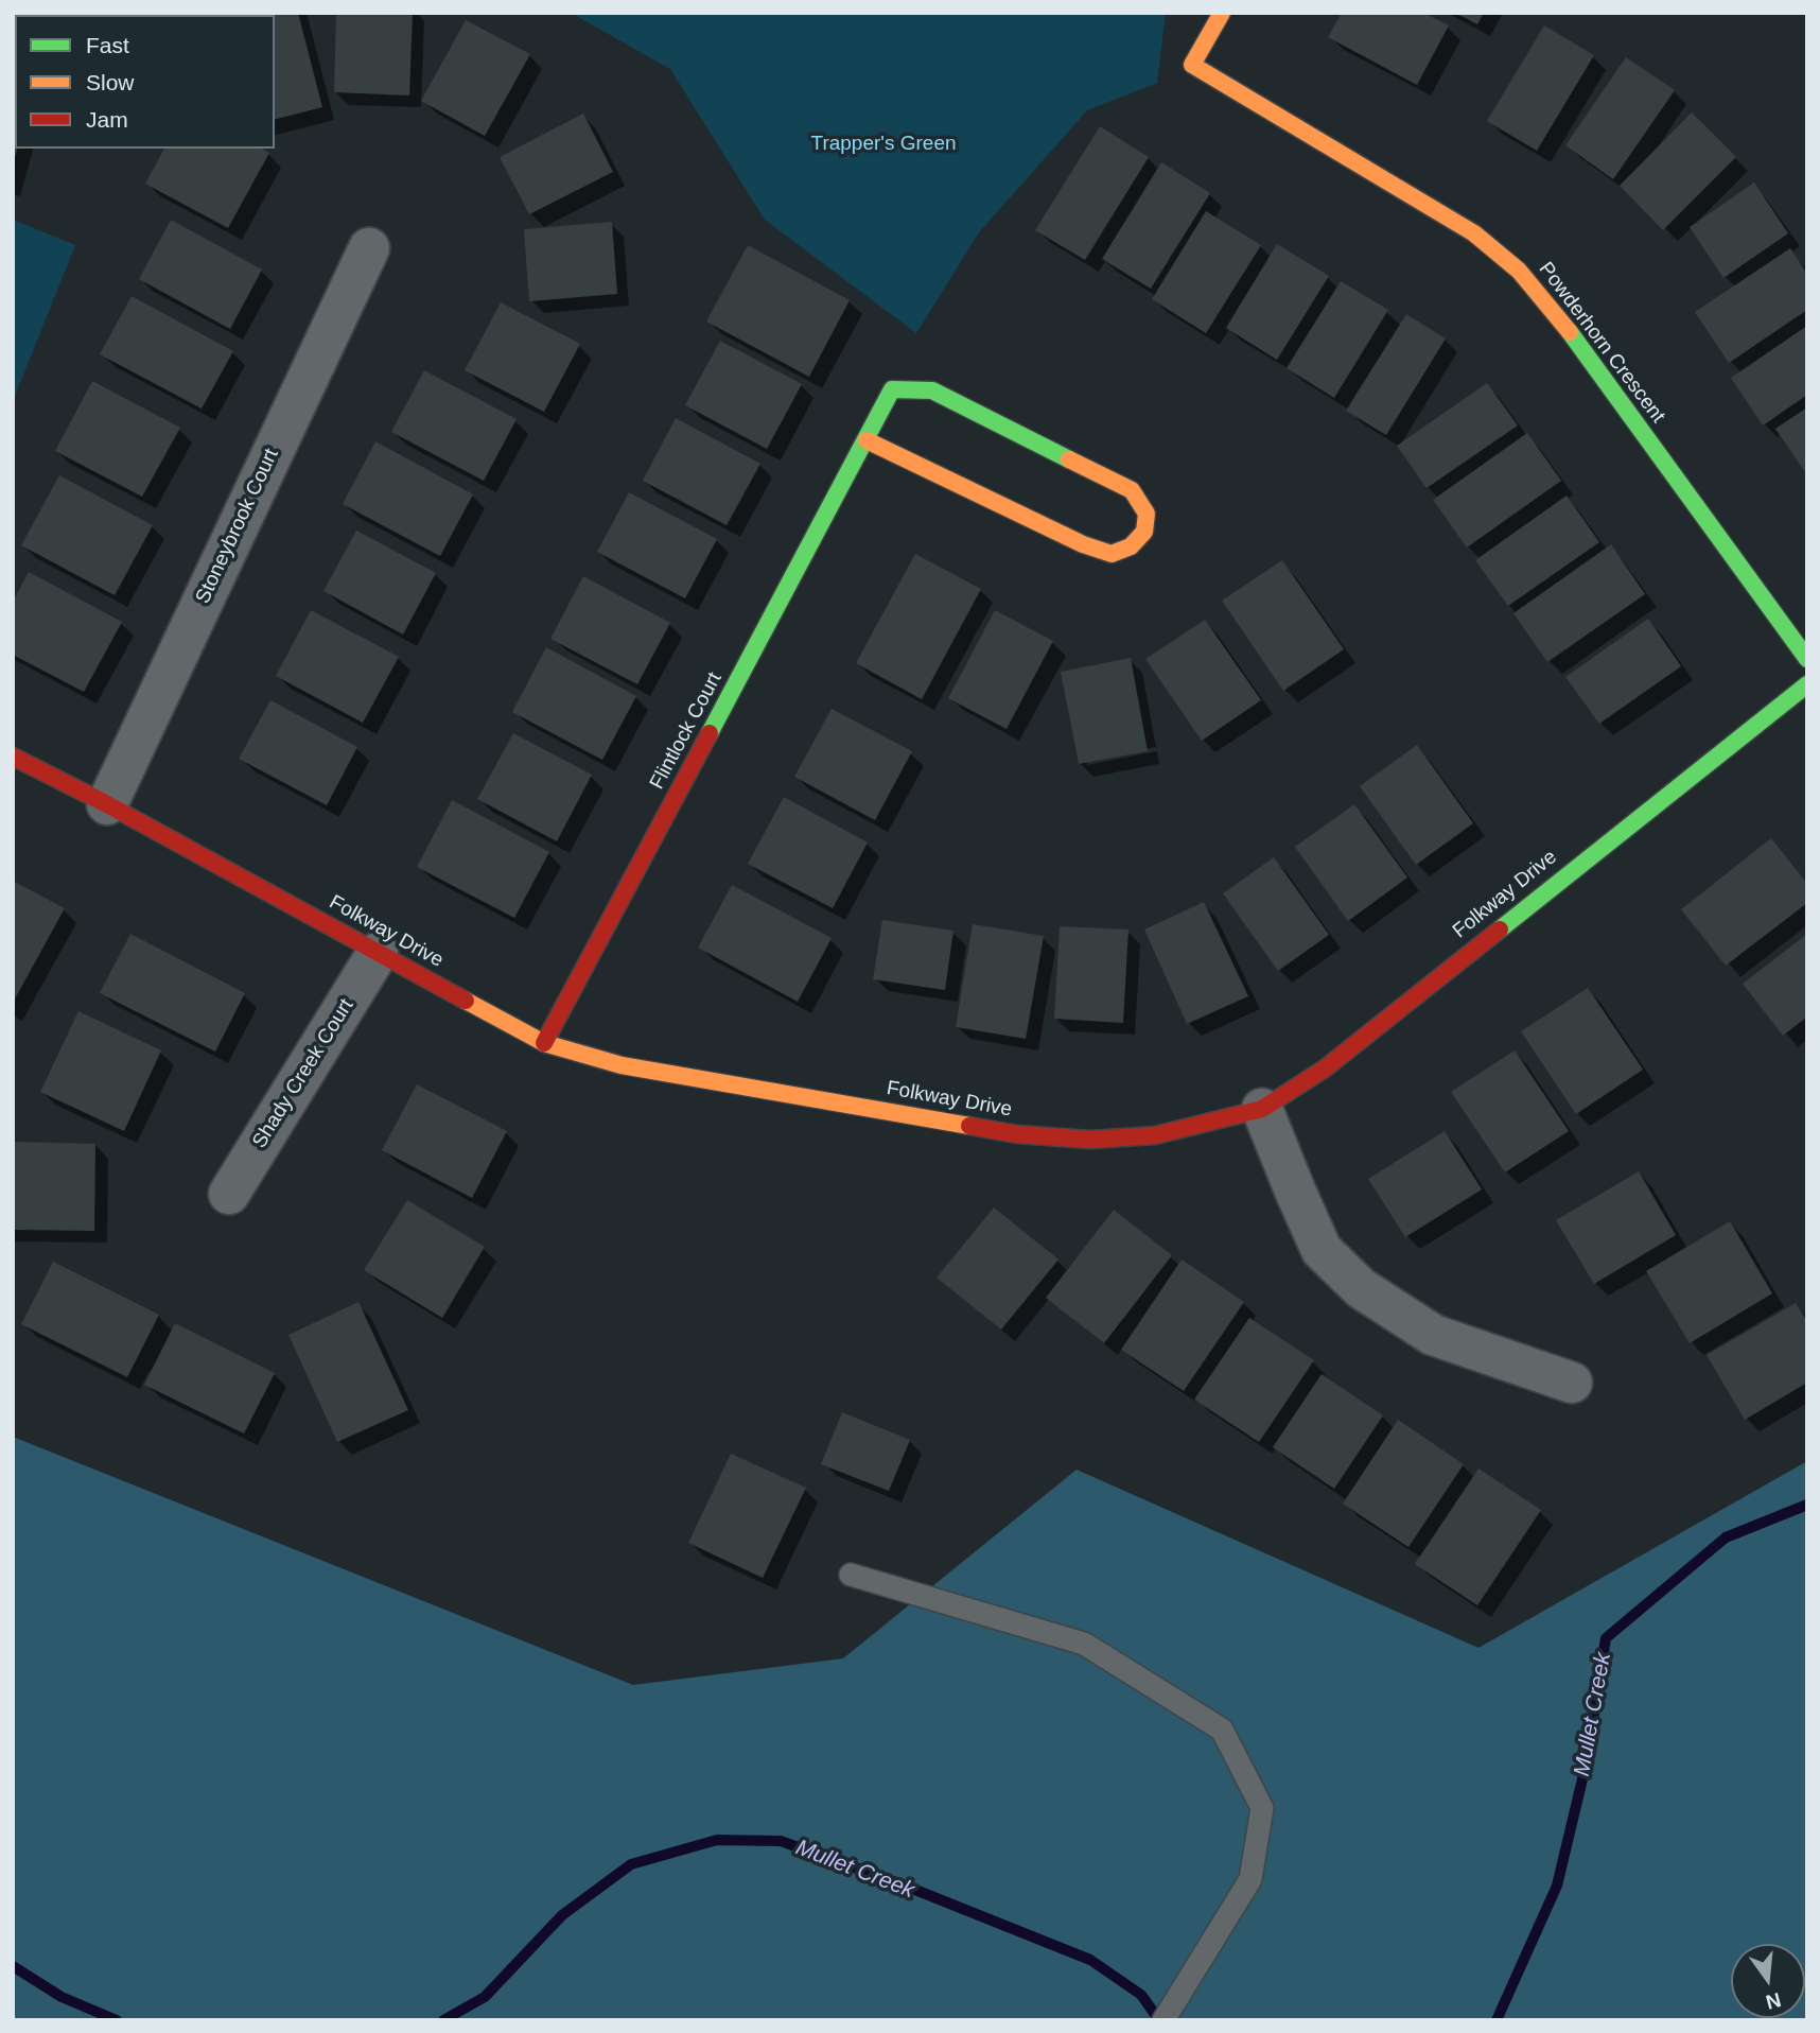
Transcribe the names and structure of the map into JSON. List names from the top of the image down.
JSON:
{
  "streets": {
    "street": [
      "Powderhorn Crescent",
      "Stoneybrook Court",
      "Flintlock Court",
      "Folkway Drive",
      "Shady Creek Court"
    ]
  },
  "crossings": [
    ["Stoneybrook Court", "Folkway Drive"],
    ["Flintlock Court", "Folkway Drive"],
    ["Folkway Drive", "Shady Creek Court"]
  ],
  "water": ["Mullet Creek"],
  "parks": ["Trapper's Green"],
  "legend": ["Fast", "Slow", "Jam"],
  "north": "bottom"
}
